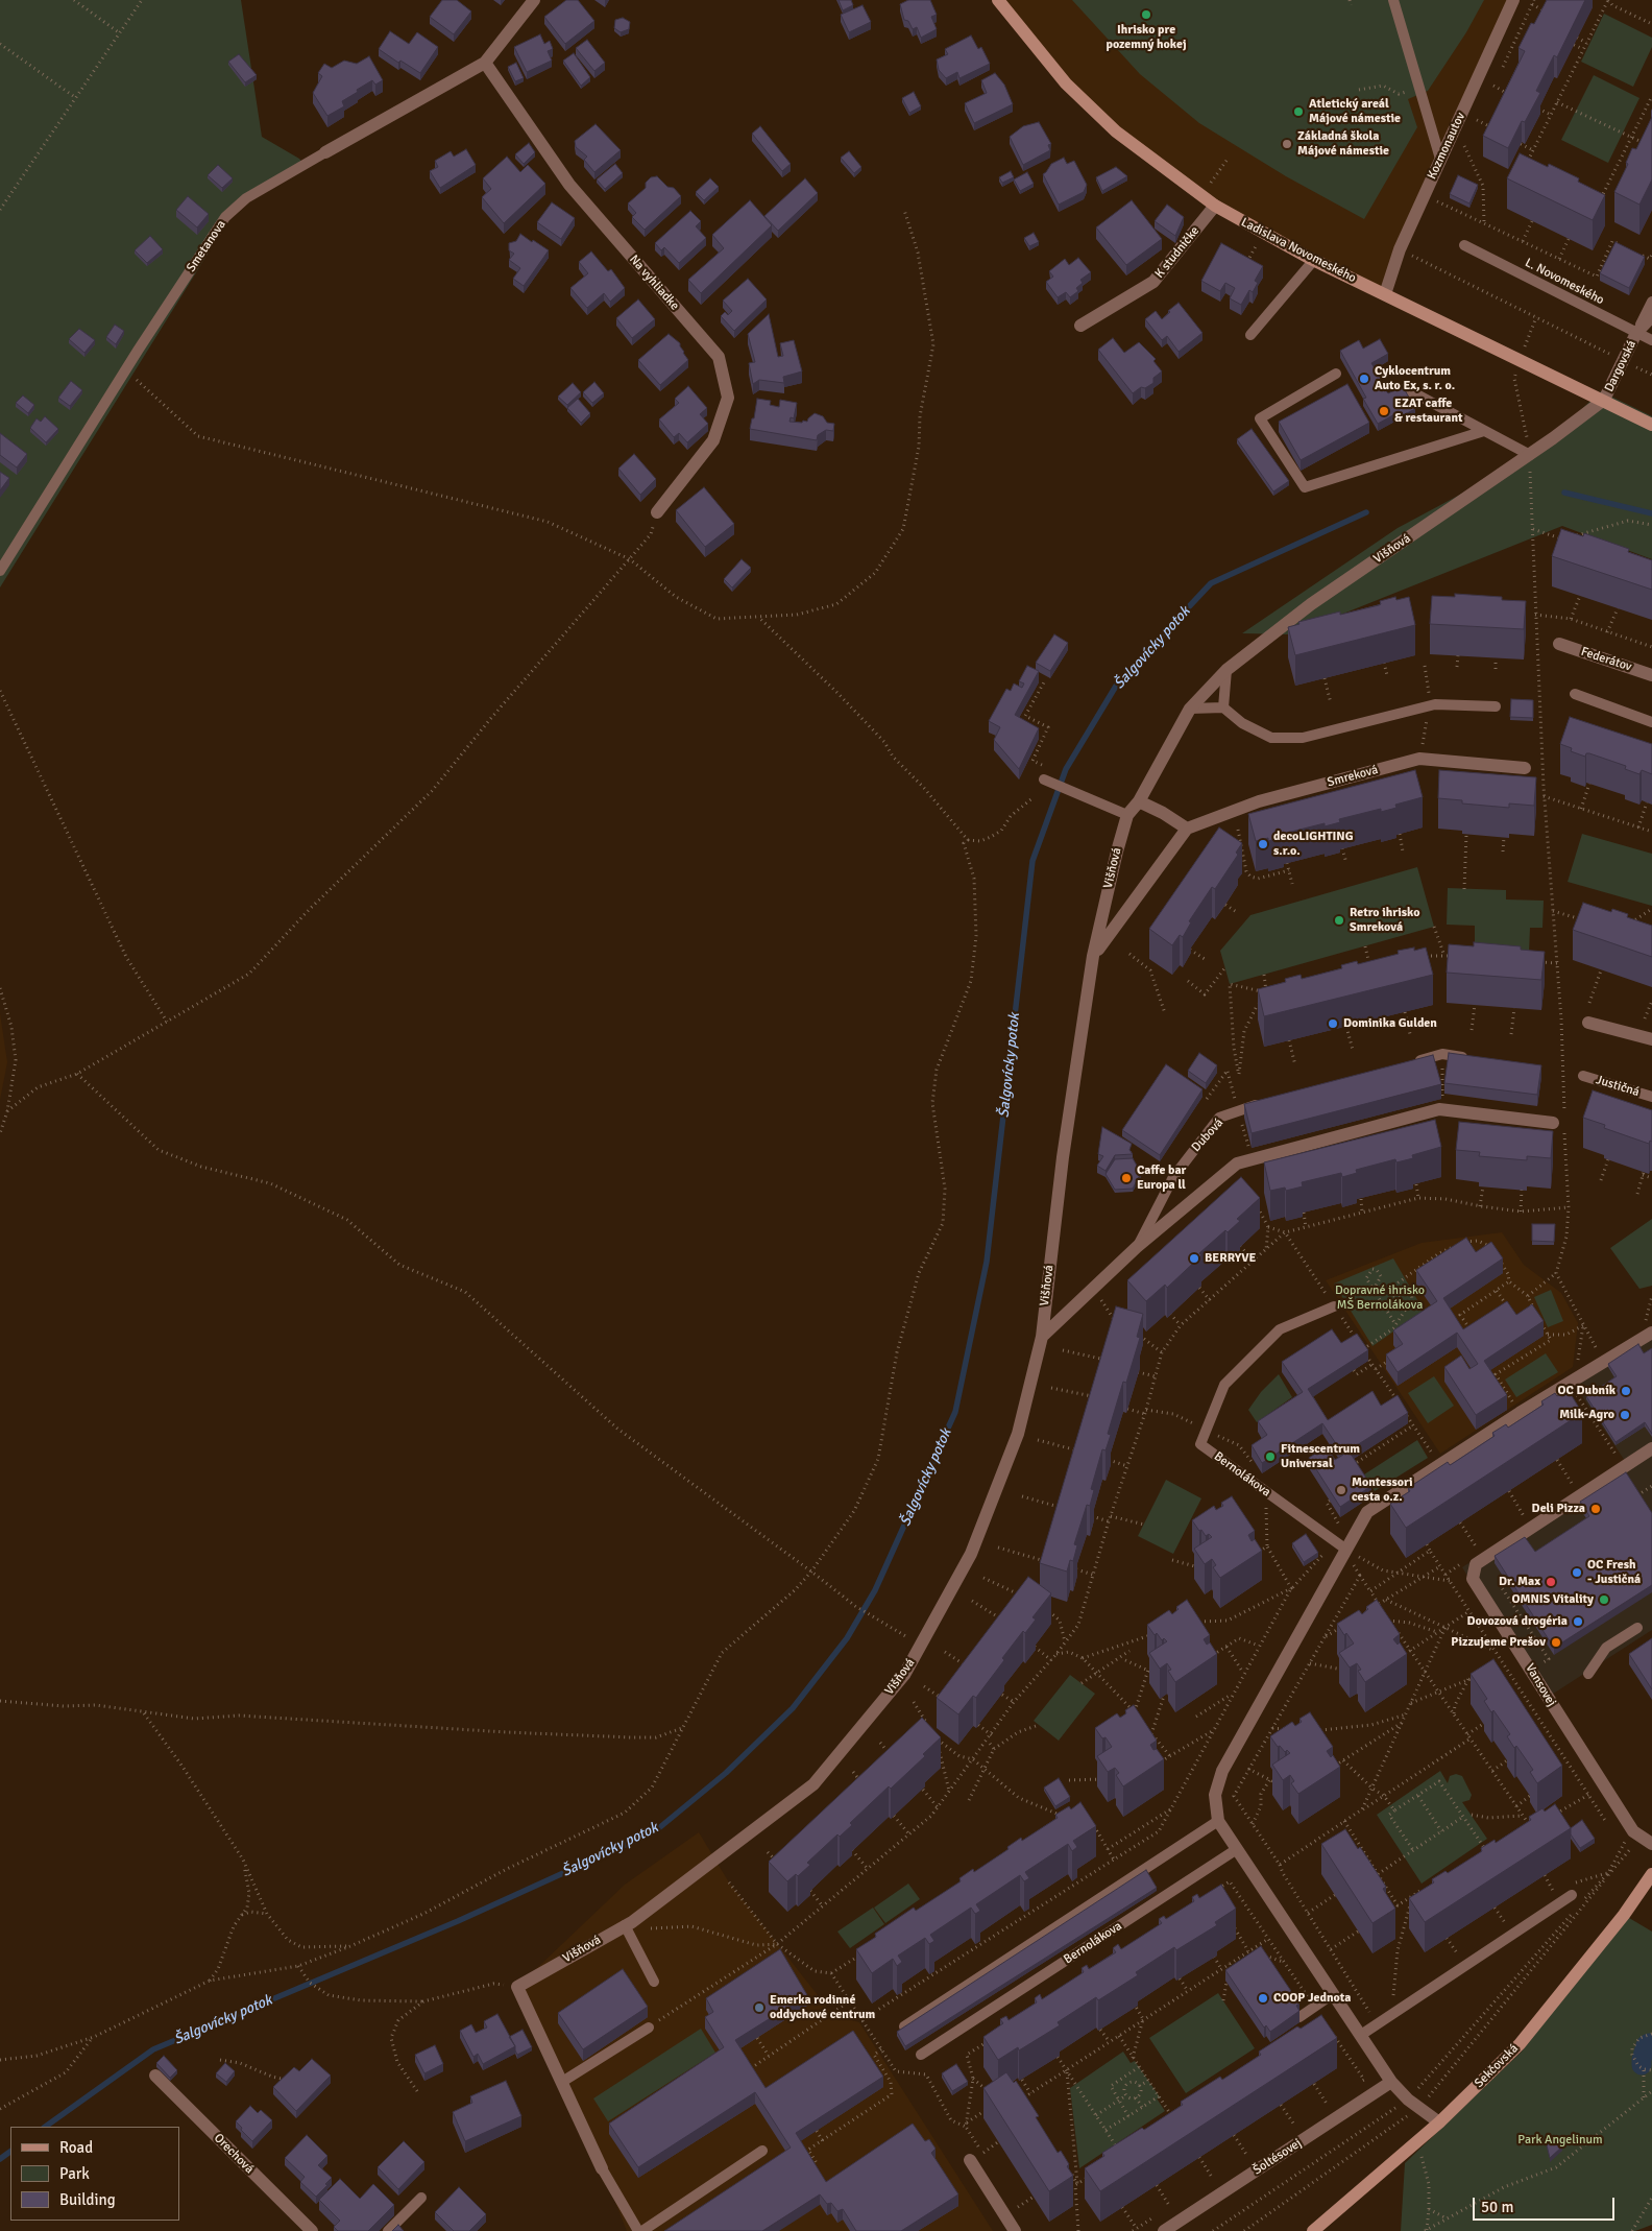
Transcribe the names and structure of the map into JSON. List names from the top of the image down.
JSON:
{
  "streets": {
    "street": [
      "Kozmonautov",
      "Smetanova",
      "Ladislava Novomeského",
      "K studničke",
      "Na vyhliadke",
      "Dargovská",
      "Višňová",
      "Federátov",
      "Smreková",
      "Dubová",
      "Vansovej",
      "Sekčovská",
      "Orechová",
      "Šoltésovej"
    ],
    "lane": ["L. Novomeského", "Justičná", "Bernolákova"]
  },
  "crossings": [
    ["Kozmonautov", "Ladislava Novomeského"],
    ["Smetanova", "Na vyhliadke"],
    ["Ladislava Novomeského", "K studničke"],
    ["Ladislava Novomeského", "Dargovská"],
    ["Ladislava Novomeského", "Višňová"],
    ["L. Novomeského", "Dargovská"],
    ["Dargovská", "Višňová"],
    ["Višňová", "Dubová"]
  ],
  "water": ["Šalgovícky potok"],
  "parks": ["Dopravné ihrisko MŠ Bernolákova", "Park Angelinum"],
  "places": [
    "Ihrisko pre pozemný hokej",
    "Atletický areál Májové námestie",
    "Základná škola Májové námestie",
    "Cyklocentrum Auto Ex, s. r. o.",
    "EZAT caffe & restaurant",
    "decoLIGHTING s.r.o.",
    "Retro ihrisko Smreková",
    "Dominika Gulden",
    "Caffe bar Europa ll",
    "BERRYVE",
    "OC Dubník",
    "Milk-Agro",
    "Fitnescentrum Universal",
    "Montessori cesta o.z.",
    "Deli Pizza",
    "OC Fresh - Justičná",
    "Dr. Max",
    "OMNIS Vitality",
    "Dovozová drogéria",
    "Pizzujeme Prešov",
    "COOP Jednota",
    "Emerka rodinné oddychové centrum"
  ],
  "legend": ["Road", "Park", "Building"],
  "scale_bar": "50 m"
}
